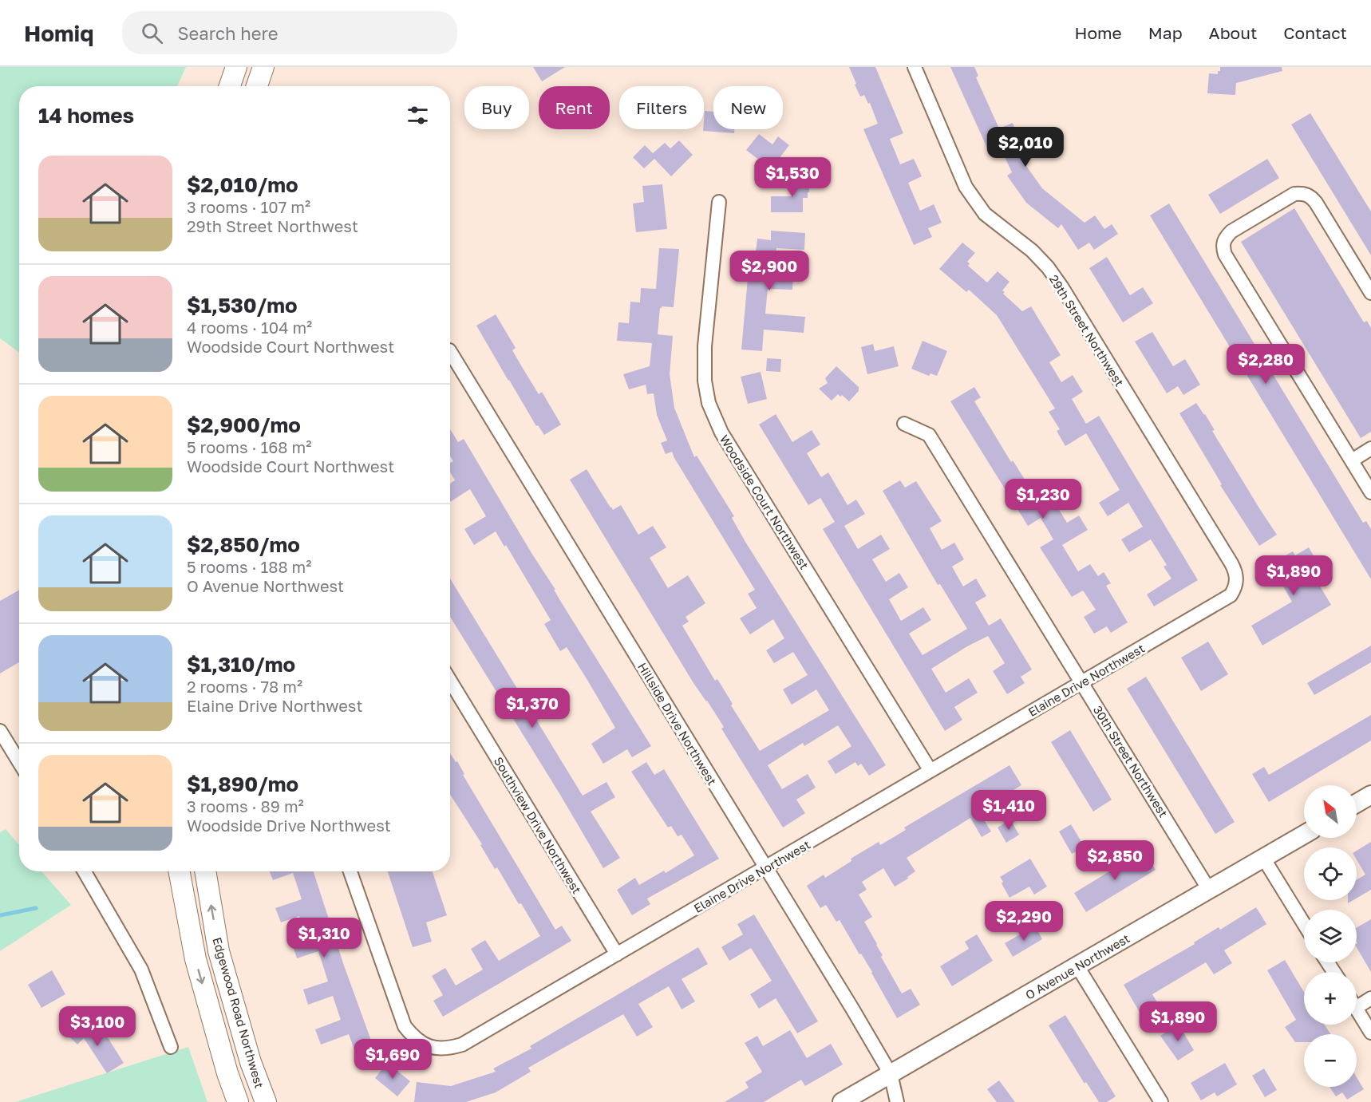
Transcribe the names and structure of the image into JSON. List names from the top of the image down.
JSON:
{
  "streets": {
    "main road": ["Edgewood Road Northwest"],
    "street": [
      "29th Street Northwest",
      "Woodside Court Northwest",
      "Elaine Drive Northwest",
      "Hillside Drive Northwest",
      "30th Street Northwest",
      "Southview Drive Northwest",
      "O Avenue Northwest"
    ]
  },
  "crossings": [
    ["29th Street Northwest", "Elaine Drive Northwest"],
    ["Woodside Court Northwest", "Elaine Drive Northwest"],
    ["Elaine Drive Northwest", "Hillside Drive Northwest"],
    ["Elaine Drive Northwest", "30th Street Northwest"],
    ["Elaine Drive Northwest", "Southview Drive Northwest"],
    ["Hillside Drive Northwest", "O Avenue Northwest"],
    ["30th Street Northwest", "O Avenue Northwest"]
  ],
  "north": "top left",
  "page": {
    "header": "Homiq",
    "search": "Search here",
    "nav": [
      "Home",
      "Map",
      "About",
      "Contact"
    ],
    "chip": [
      "Buy",
      "Rent",
      "Filters",
      "New"
    ],
    "heading": "14 homes",
    "price": [
      "$2,010",
      "$1,530",
      "$2,900",
      "$2,280",
      "$1,230",
      "$1,890",
      "$1,370",
      "$1,410",
      "$2,850",
      "$2,290",
      "$1,310",
      "$1,890",
      "$3,100",
      "$1,690"
    ],
    "list": [
      {
        "name": "$2,010/mo",
        "note": "3 rooms · 107 m² · 29th Street Northwest"
      },
      {
        "name": "$1,530/mo",
        "note": "4 rooms · 104 m² · Woodside Court Northwest"
      },
      {
        "name": "$2,900/mo",
        "note": "5 rooms · 168 m² · Woodside Court Northwest"
      },
      {
        "name": "$2,850/mo",
        "note": "5 rooms · 188 m² · O Avenue Northwest"
      },
      {
        "name": "$1,310/mo",
        "note": "2 rooms · 78 m² · Elaine Drive Northwest"
      },
      {
        "name": "$1,890/mo",
        "note": "3 rooms · 89 m² · Woodside Drive Northwest"
      }
    ],
    "map_buttons": ["+", "−"]
  }
}
